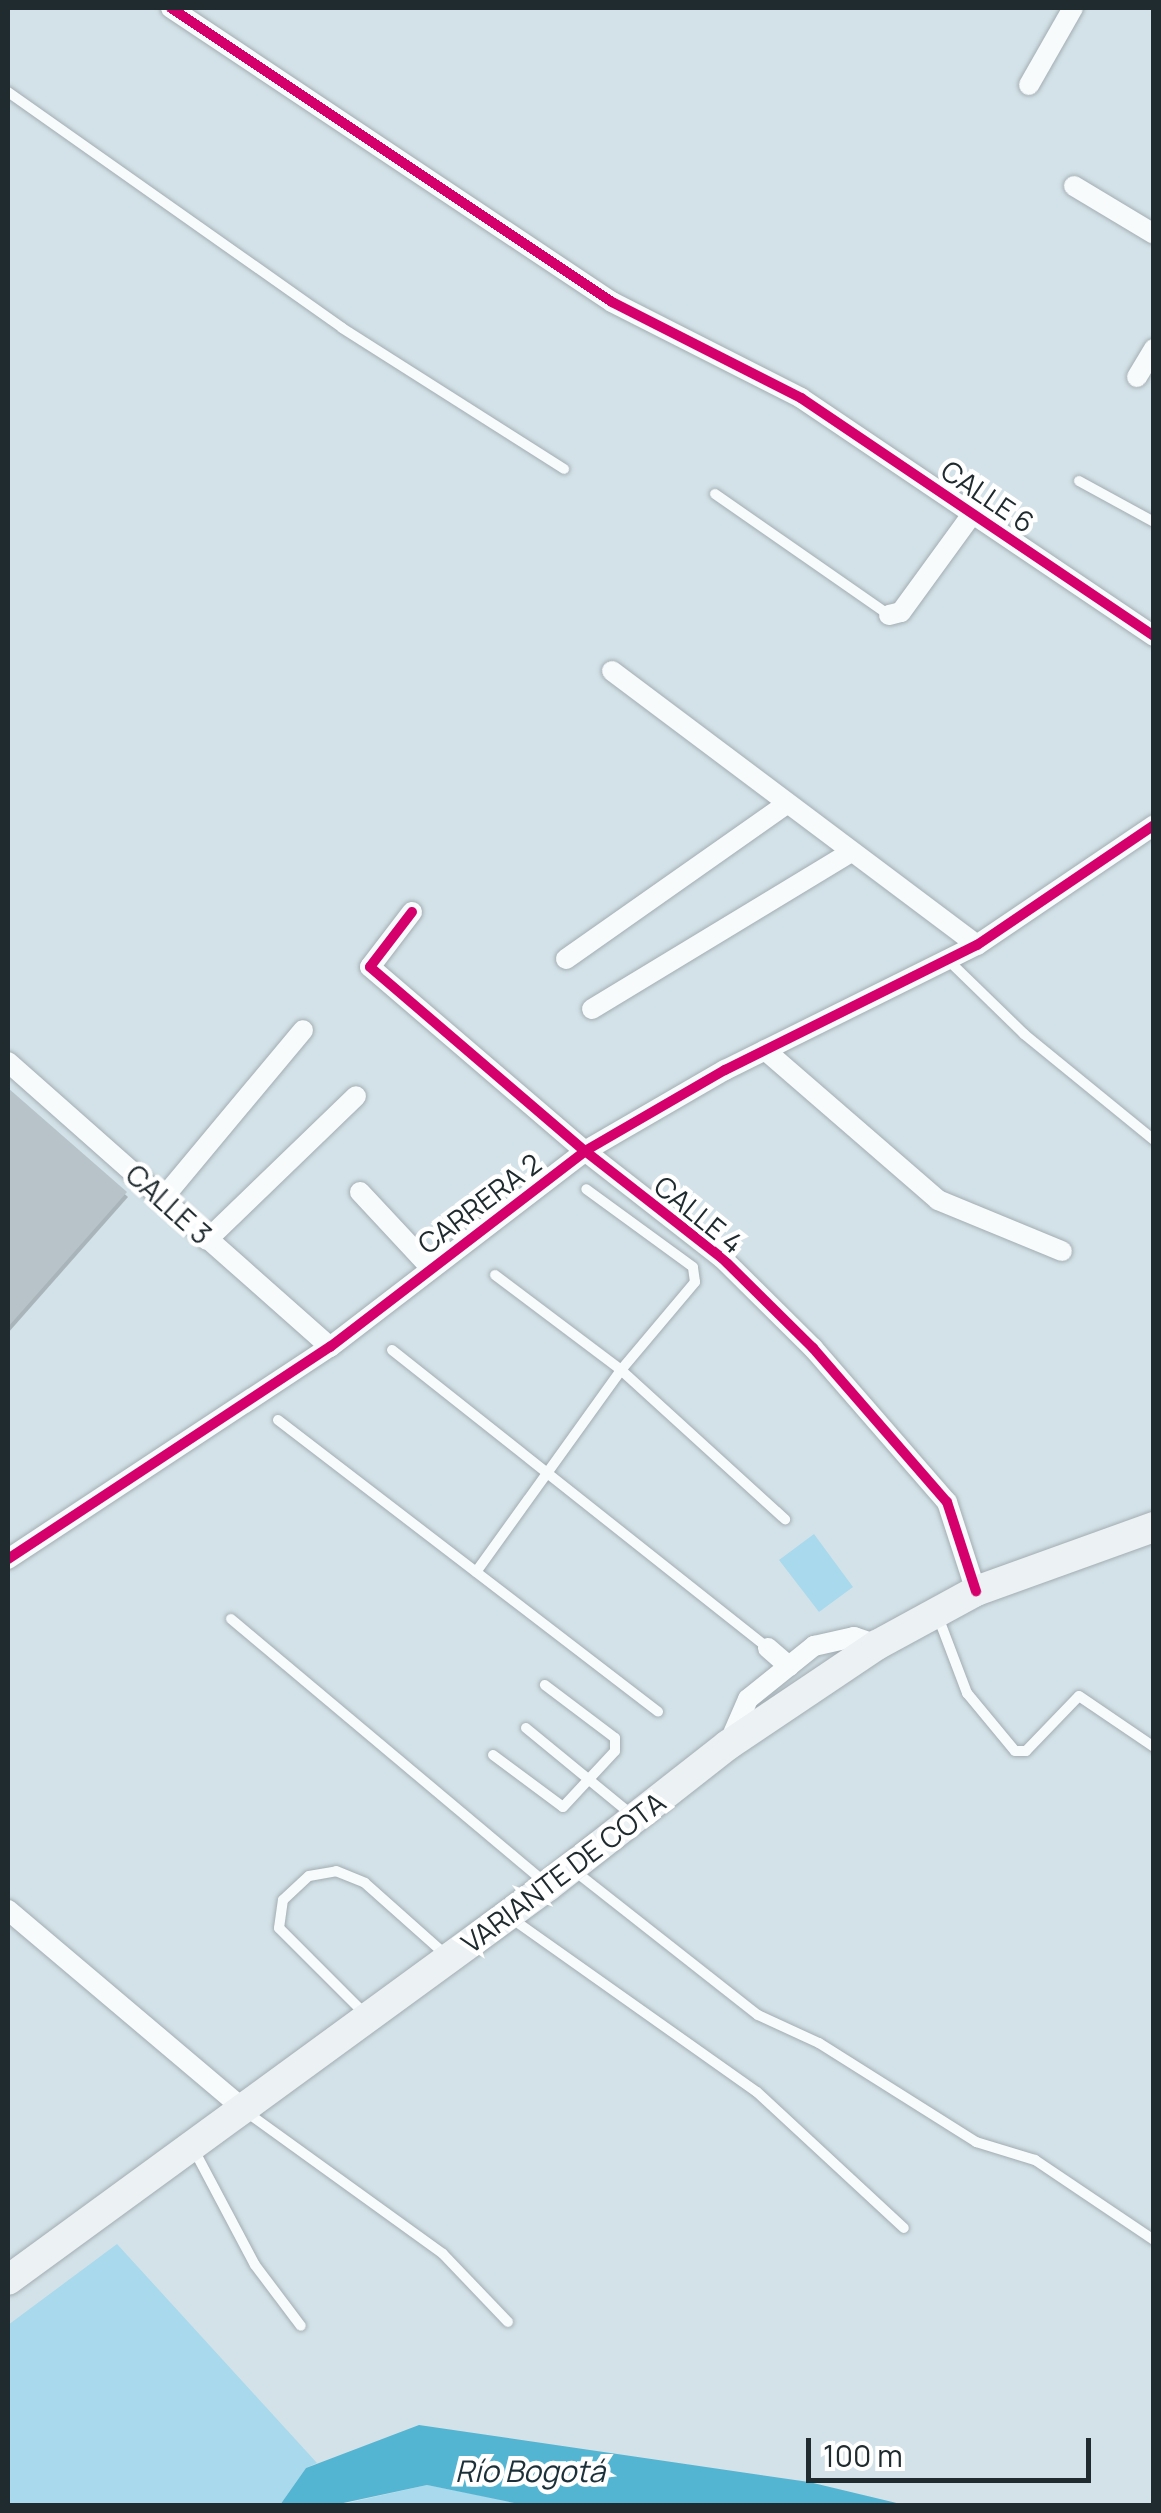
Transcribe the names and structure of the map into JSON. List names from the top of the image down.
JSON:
{
  "streets": {
    "main road": ["VARIANTE DE COTA"],
    "street": [
      "CALLE 6",
      "CARRERA 2",
      "CALLE 3",
      "CALLE 4"
    ]
  },
  "crossings": [
    ["CARRERA 2", "CALLE 3"],
    ["CARRERA 2", "CALLE 4"],
    ["CALLE 4", "VARIANTE DE COTA"]
  ],
  "water": ["Río Bogotá"],
  "scale_bar": "100 m"
}
